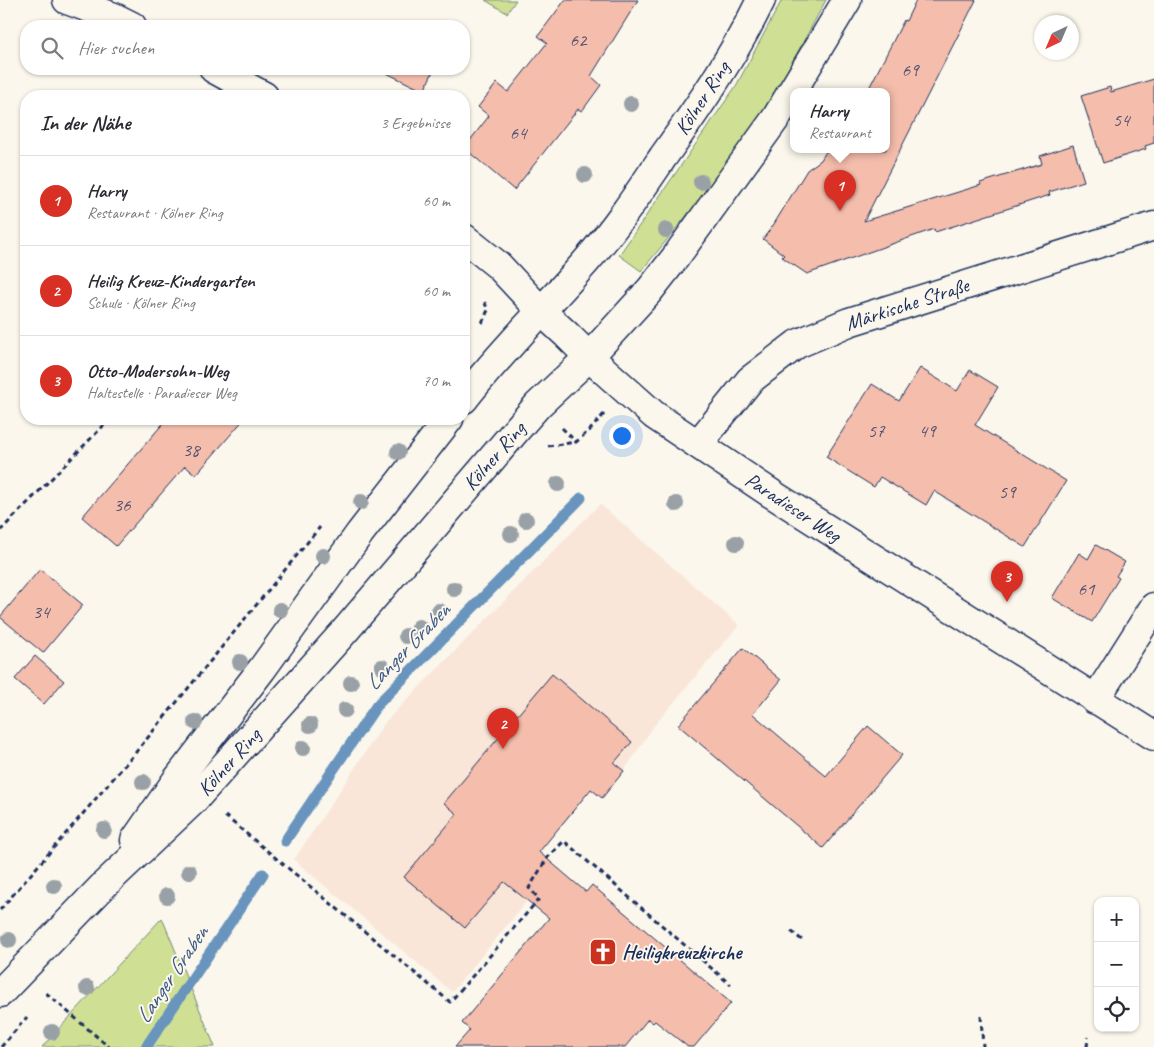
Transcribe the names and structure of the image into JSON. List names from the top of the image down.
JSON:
{
  "streets": {
    "main road": ["Kölner Ring", "Märkische Straße", "Paradieser Weg"]
  },
  "crossings": [
    ["Kölner Ring", "Paradieser Weg"],
    ["Märkische Straße", "Paradieser Weg"]
  ],
  "water": ["Langer Graben"],
  "places": {
    "church": ["Heiligkreuzkirche"]
  },
  "house_numbers": [
    "62",
    "69",
    "54",
    "64",
    "57",
    "49",
    "38",
    "59",
    "36",
    "61",
    "34"
  ],
  "north": "bottom left",
  "page": {
    "search": "Hier suchen",
    "popup": ["Harry", "Restaurant"],
    "heading": ["In der Nähe", "3 Ergebnisse"],
    "list": [
      {
        "mark": "1",
        "name": "Harry",
        "note": "Restaurant · Kölner Ring",
        "value": "60 m"
      },
      {
        "mark": "2",
        "name": "Heilig Kreuz-Kindergarten",
        "note": "Schule · Kölner Ring",
        "value": "60 m"
      },
      {
        "mark": "3",
        "name": "Otto-Modersohn-Weg",
        "note": "Haltestelle · Paradieser Weg",
        "value": "70 m"
      }
    ],
    "pins": ["1", "3", "2"],
    "map_buttons": ["+", "−"]
  }
}
